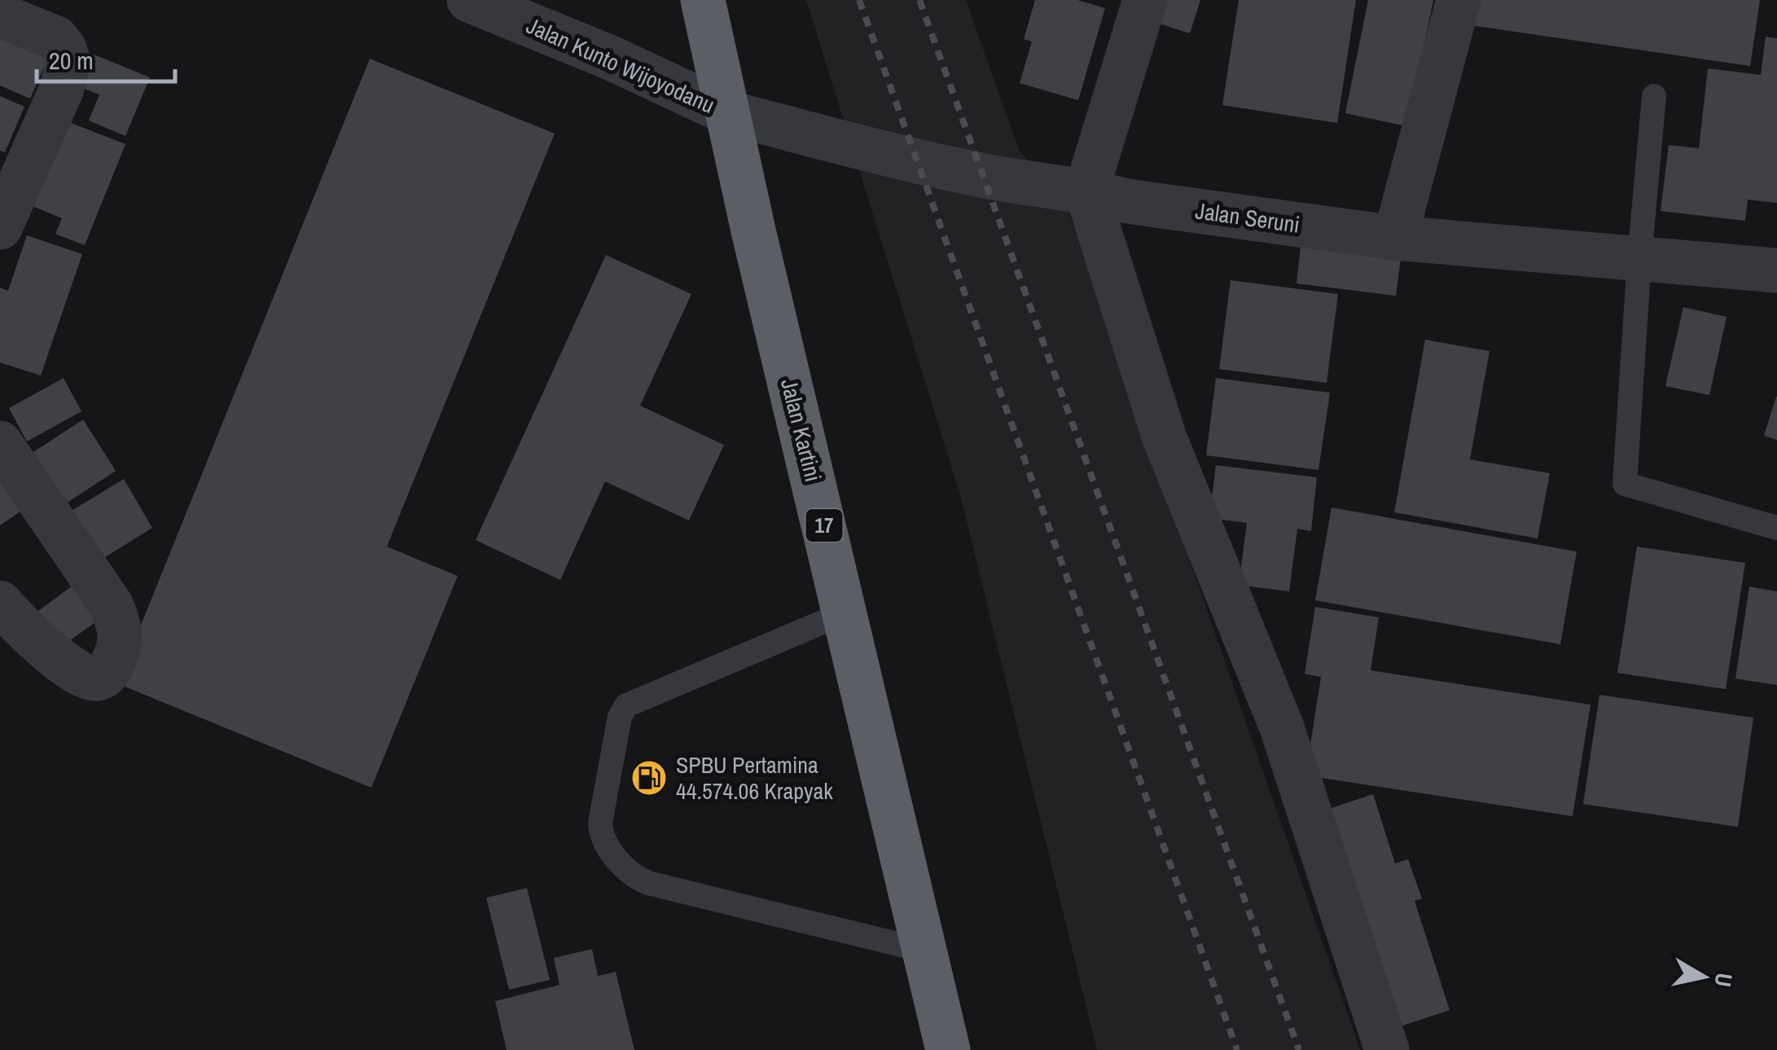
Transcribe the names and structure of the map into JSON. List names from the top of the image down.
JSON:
{
  "streets": {
    "highway": ["Jalan Kartini", "17"],
    "street": ["Jalan Kunto Wijoyodanu", "Jalan Seruni"]
  },
  "crossings": [
    ["Jalan Kunto Wijoyodanu", "Jalan Seruni"],
    ["Jalan Kunto Wijoyodanu", "Jalan Kartini"],
    ["Jalan Seruni", "Jalan Kartini"]
  ],
  "places": {
    "fuel station": ["SPBU Pertamina 44.574.06 Krapyak"]
  },
  "scale_bar": "20 m",
  "north": "right"
}
